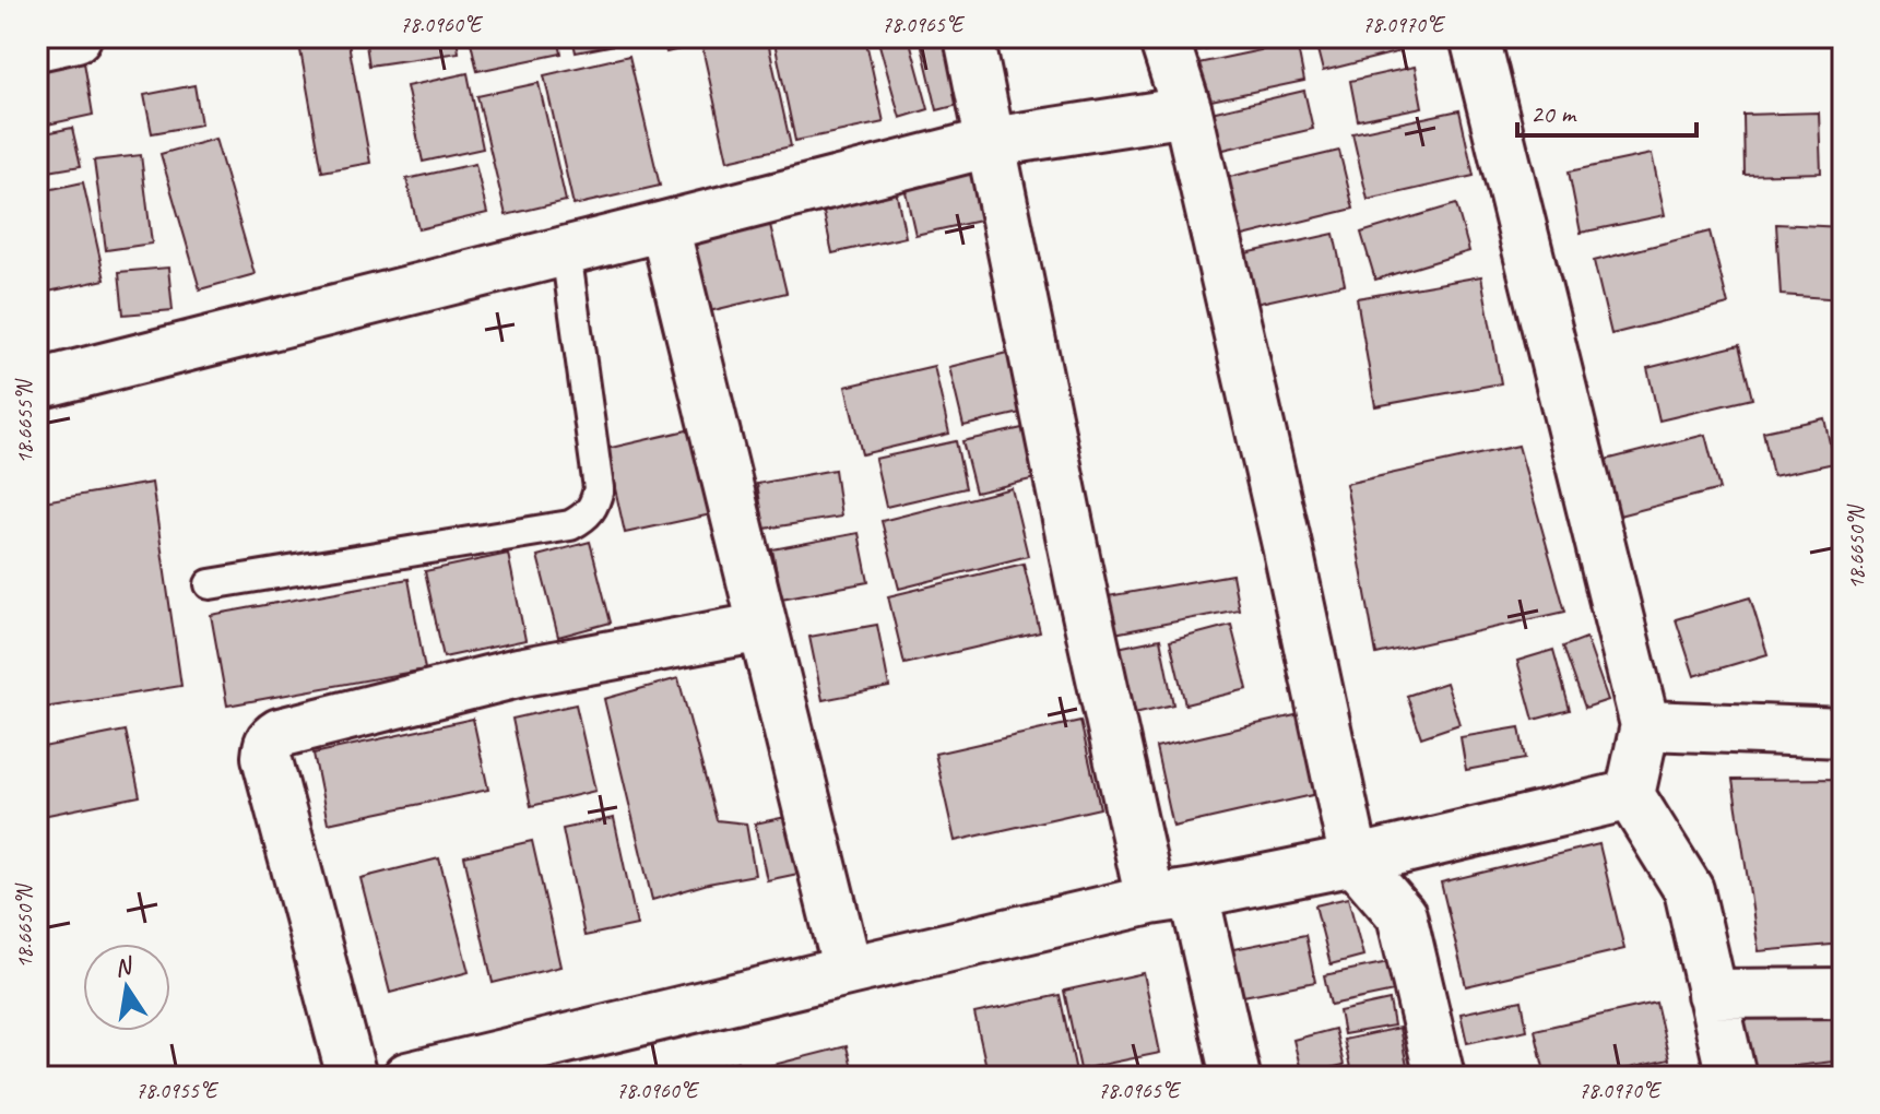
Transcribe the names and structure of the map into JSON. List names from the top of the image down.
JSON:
{
  "scale_bar": "20 m",
  "north": "top",
  "coordinates": [
    "78.0960°E",
    "78.0965°E",
    "78.0970°E",
    "18.6655°N",
    "18.6650°N",
    "78.0955°E"
  ]
}
